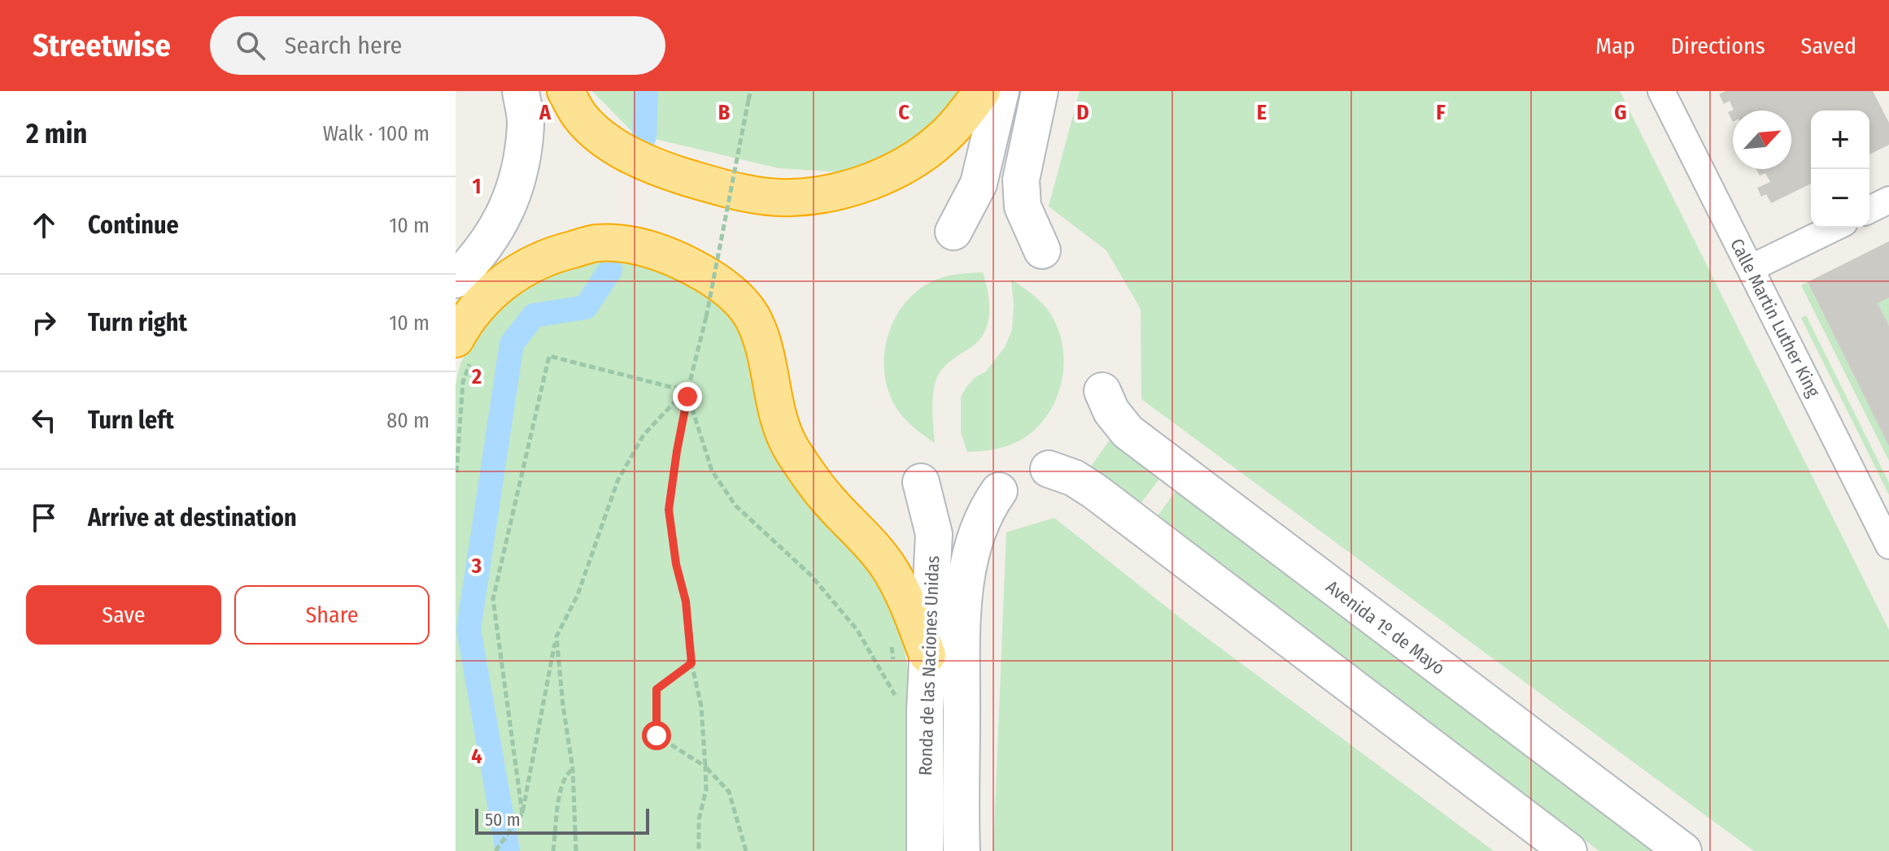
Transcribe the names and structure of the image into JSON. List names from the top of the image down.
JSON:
{
  "streets": {
    "street": ["Calle Martin Luther King", "Avenida 1º de Mayo", "Ronda de las Naciones Unidas"]
  },
  "scale_bar": "50 m",
  "north": "top right",
  "page": {
    "header": "Streetwise",
    "search": "Search here",
    "nav": ["Map", "Directions", "Saved"],
    "heading": ["2 min", "Walk · 100 m"],
    "map_buttons": ["+", "−"],
    "list": [
      ["Continue", "10 m"],
      ["Turn right", "10 m"],
      ["Turn left", "80 m"],
      "Arrive at destination"
    ],
    "buttons": ["Save", "Share"],
    "scale": "50 m"
  },
  "grid": {
    "columns": [
      "A",
      "B",
      "C",
      "D",
      "E",
      "F",
      "G"
    ],
    "rows": [
      "1",
      "2",
      "3",
      "4"
    ]
  }
}
